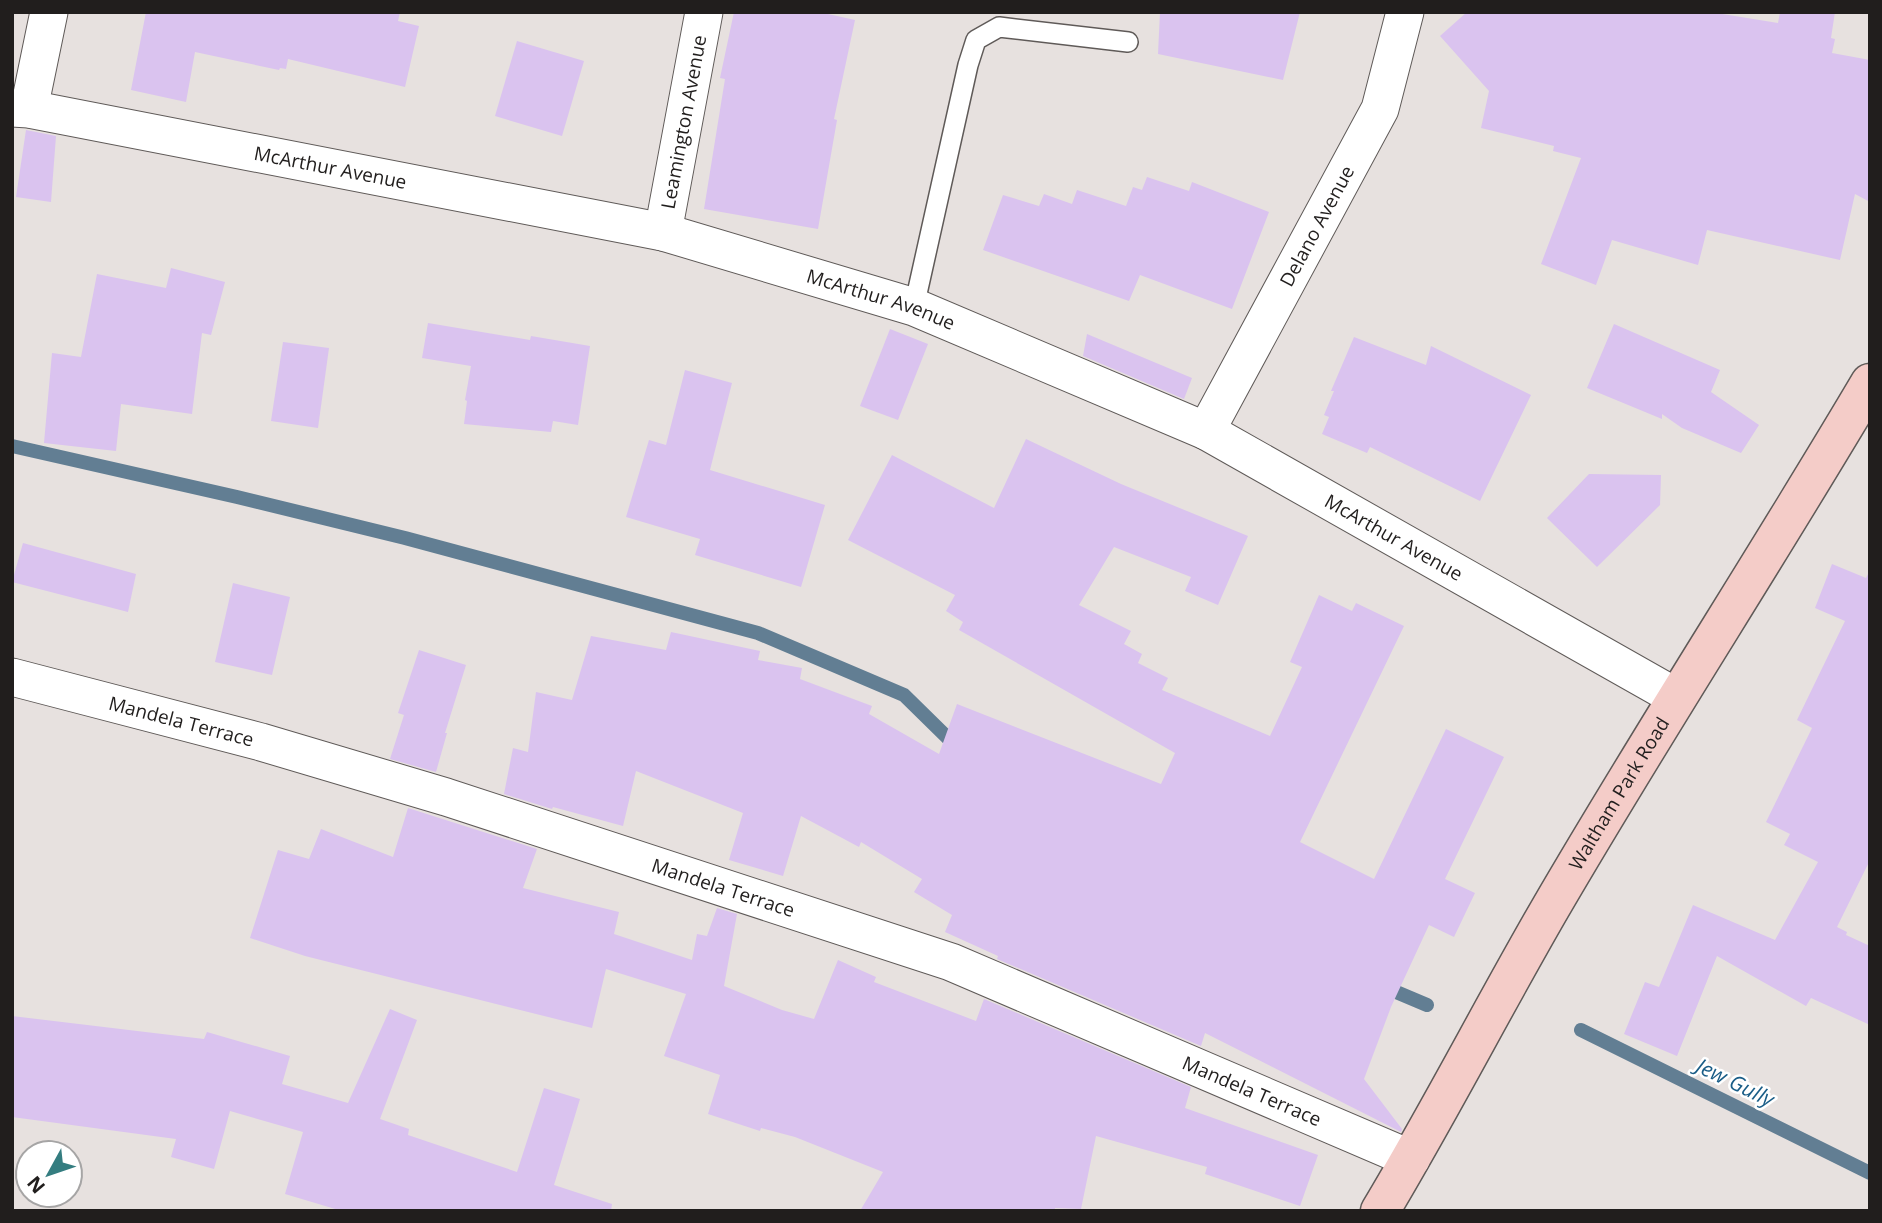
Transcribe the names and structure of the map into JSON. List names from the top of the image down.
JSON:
{
  "streets": {
    "main road": ["Waltham Park Road"],
    "street": [
      "Leamington Avenue",
      "McArthur Avenue",
      "Delano Avenue",
      "Mandela Terrace"
    ]
  },
  "crossings": [
    ["Leamington Avenue", "McArthur Avenue"],
    ["McArthur Avenue", "Delano Avenue"],
    ["McArthur Avenue", "Waltham Park Road"],
    ["Mandela Terrace", "Waltham Park Road"]
  ],
  "water": ["Jew Gully"],
  "north": "bottom left"
}
